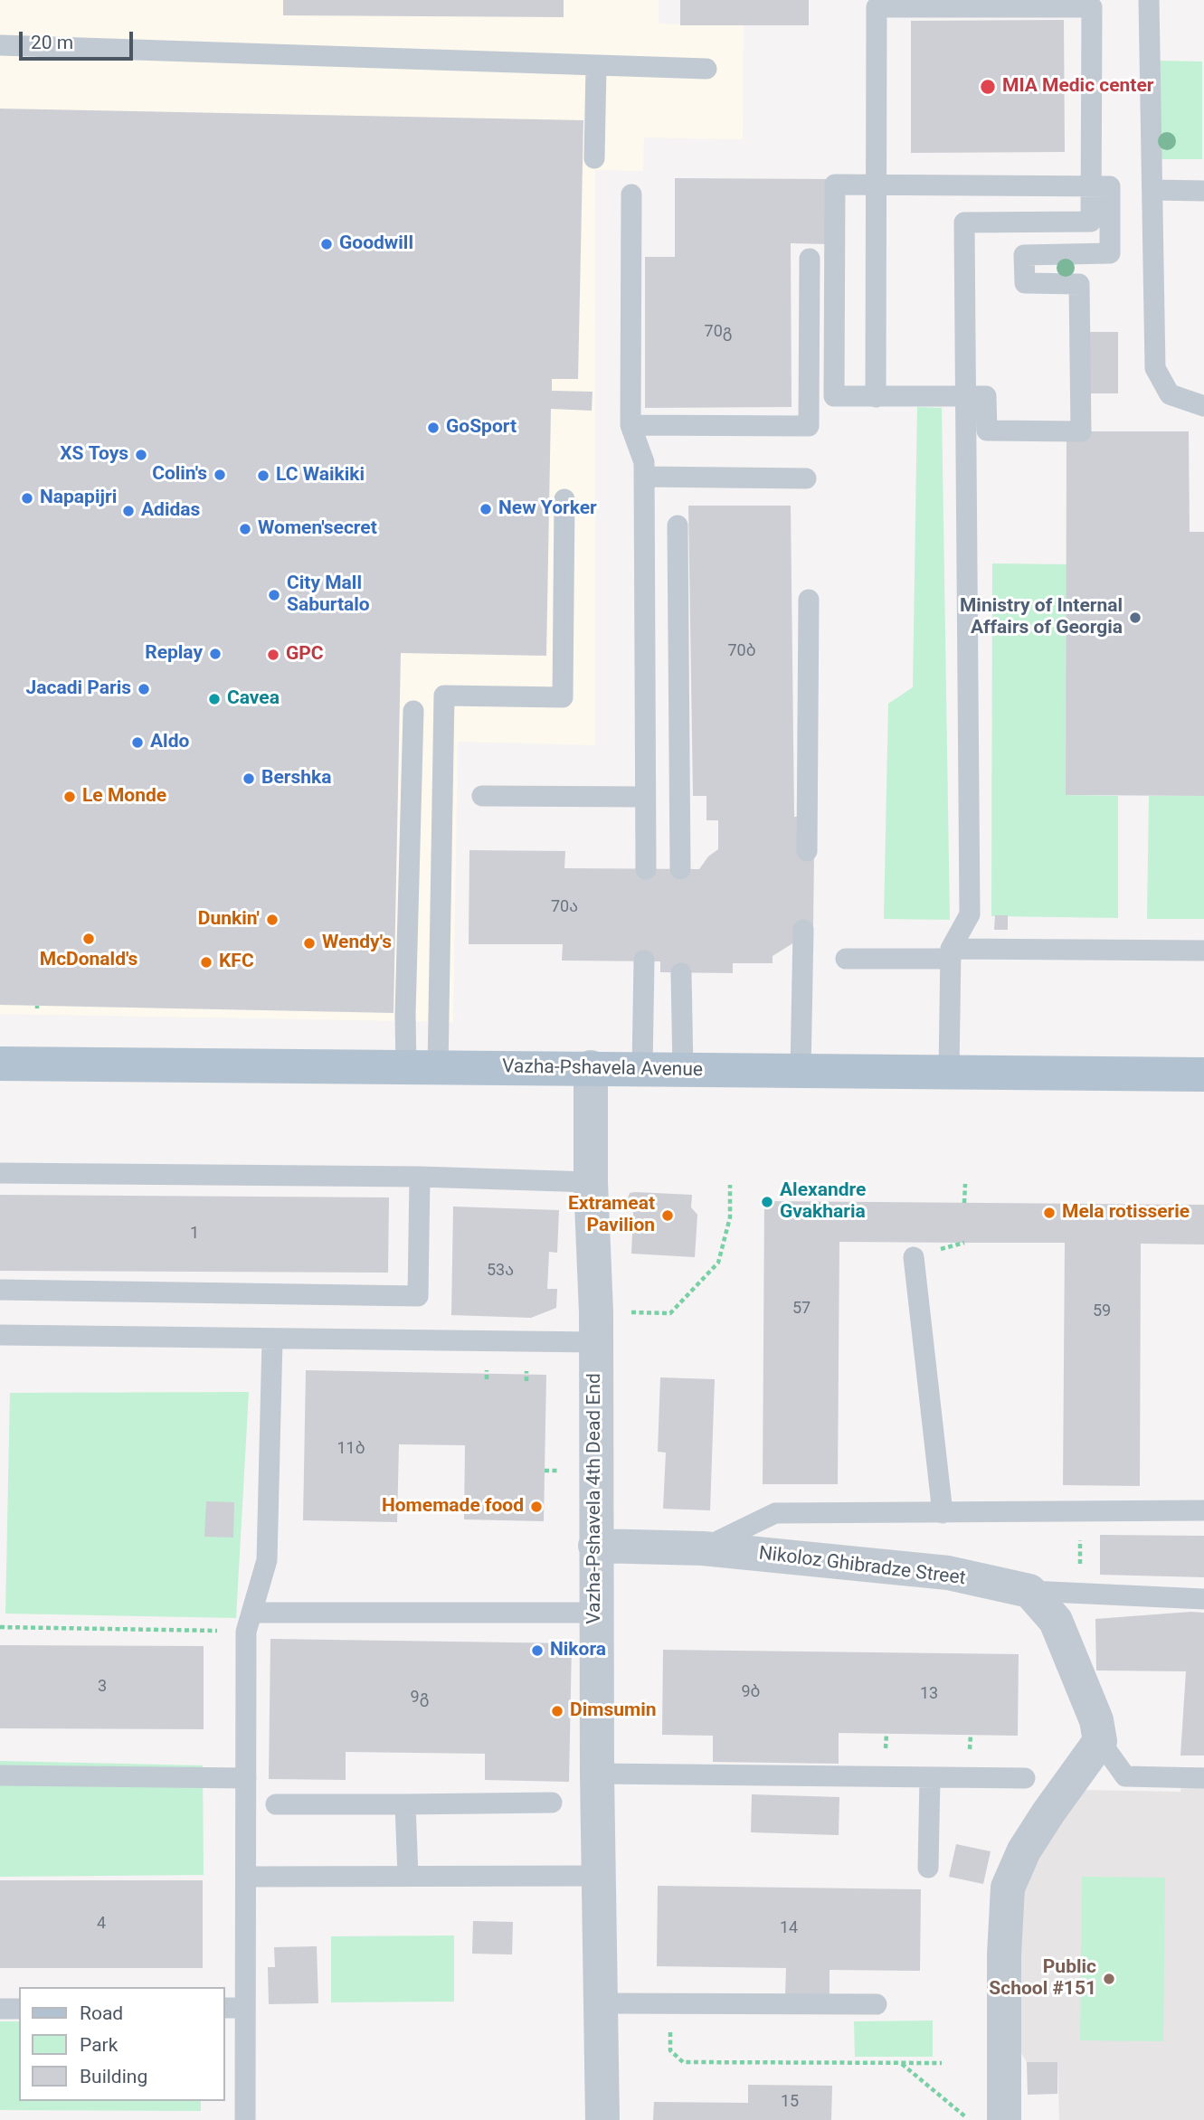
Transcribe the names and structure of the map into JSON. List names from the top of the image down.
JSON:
{
  "streets": {
    "main road": ["Vazha-Pshavela Avenue"],
    "street": ["Vazha-Pshavela 4th Dead End", "Nikoloz Ghibradze Street"]
  },
  "crossings": [
    ["Vazha-Pshavela Avenue", "Vazha-Pshavela 4th Dead End"],
    ["Vazha-Pshavela 4th Dead End", "Nikoloz Ghibradze Street"]
  ],
  "places": [
    "MIA Medic center",
    "Goodwill",
    "GoSport",
    "XS Toys",
    "Colin's",
    "LC Waikiki",
    "Napapijri",
    "New Yorker",
    "Adidas",
    "Women'secret",
    "City Mall Saburtalo",
    "Ministry of Internal Affairs of Georgia",
    "Replay",
    "GPC",
    "Jacadi Paris",
    "Cavea",
    "Aldo",
    "Bershka",
    "Le Monde",
    "Dunkin'",
    "McDonald's",
    "Wendy's",
    "KFC",
    "Alexandre Gvakharia",
    "Mela rotisserie",
    "Extrameat Pavilion",
    "Homemade food",
    "Nikora",
    "Dimsumin",
    "Public School #151"
  ],
  "house_numbers": [
    "70გ",
    "70ბ",
    "70ა",
    "1",
    "53ა",
    "57",
    "59",
    "11ბ",
    "3",
    "9ბ",
    "13",
    "9გ",
    "4",
    "14",
    "15"
  ],
  "legend": ["Road", "Park", "Building"],
  "scale_bar": "20 m"
}
